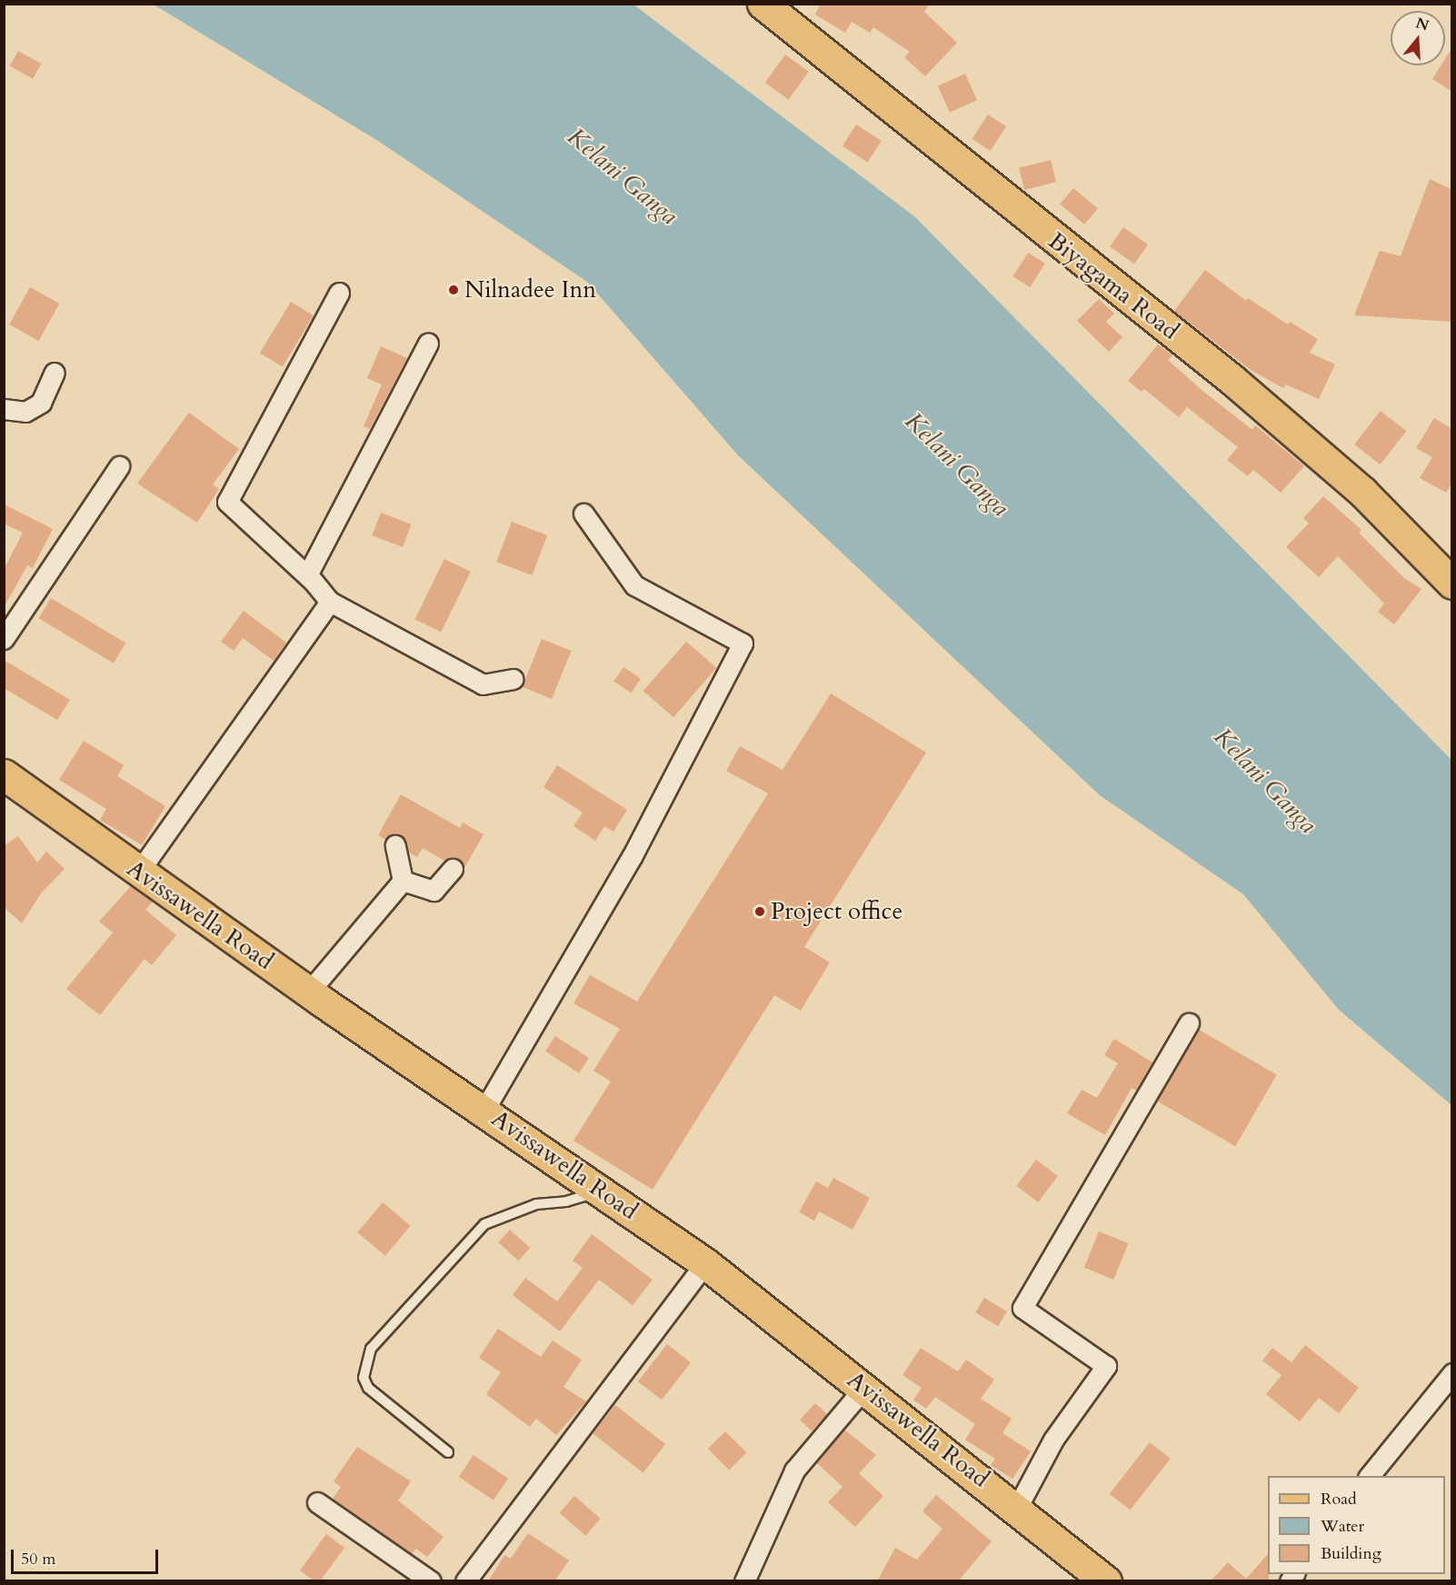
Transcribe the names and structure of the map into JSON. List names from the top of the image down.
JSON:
{
  "streets": {
    "main road": ["Biyagama Road", "Avissawella Road"]
  },
  "water": ["Kelani Ganga"],
  "places": ["Nilnadee Inn", "Project office"],
  "legend": ["Road", "Water", "Building"],
  "scale_bar": "50 m",
  "north": "top"
}
